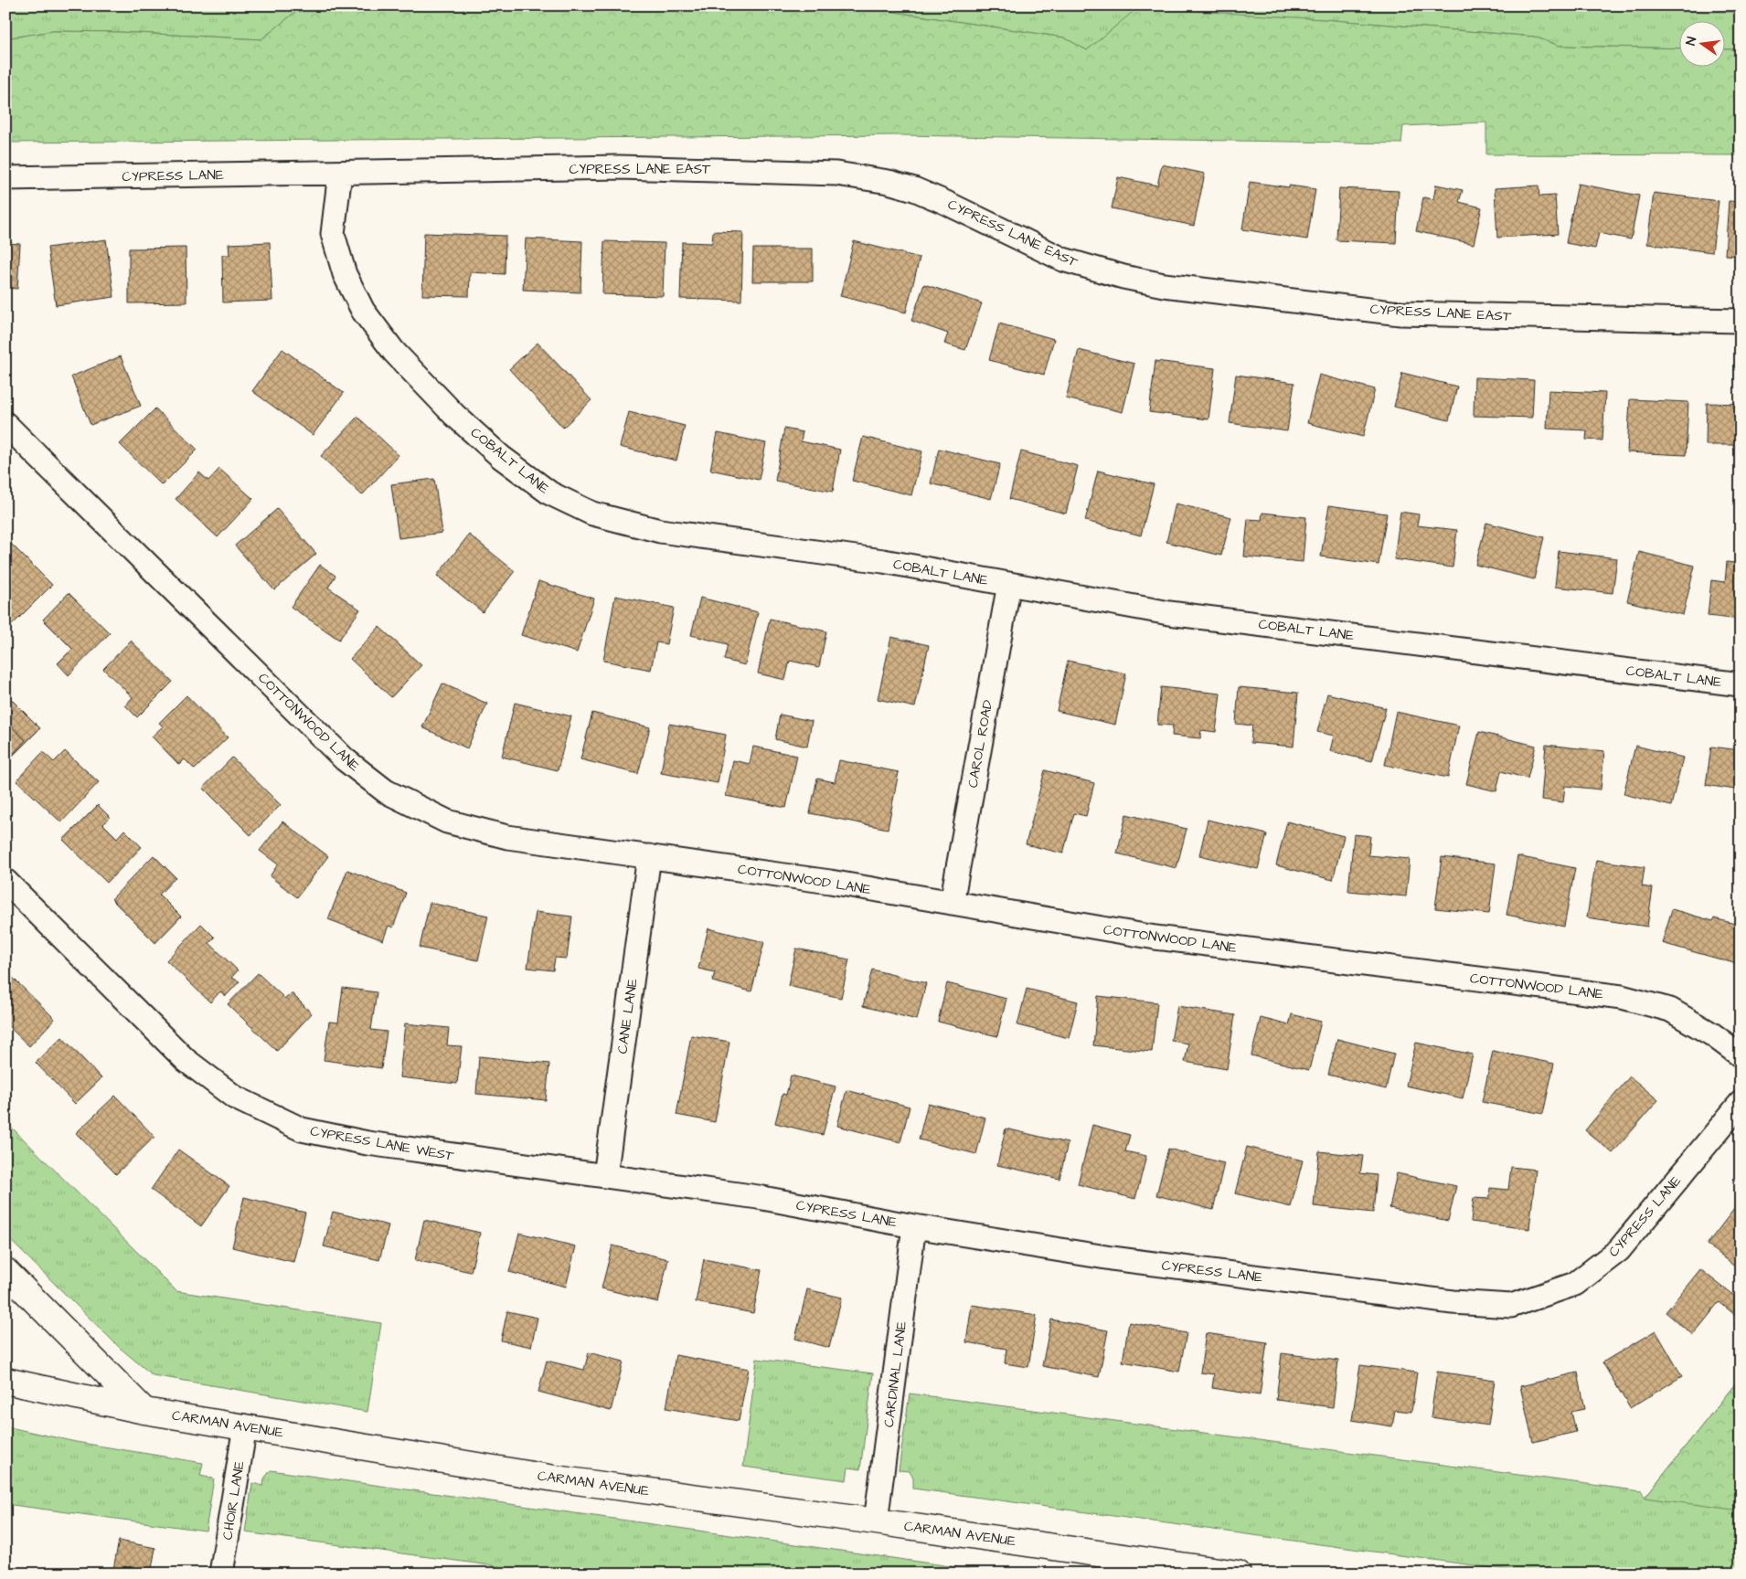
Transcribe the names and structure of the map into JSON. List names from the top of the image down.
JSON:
{
  "streets": {
    "main road": ["CARMAN AVENUE"],
    "street": [
      "CYPRESS LANE EAST",
      "CYPRESS LANE",
      "COBALT LANE",
      "COTTONWOOD LANE",
      "CAROL ROAD",
      "CANE LANE",
      "CYPRESS LANE WEST",
      "CARDINAL LANE",
      "CHOIR LANE"
    ]
  },
  "crossings": [
    ["CYPRESS LANE EAST", "CYPRESS LANE"],
    ["CYPRESS LANE EAST", "COBALT LANE"],
    ["CYPRESS LANE", "COBALT LANE"],
    ["CYPRESS LANE", "CANE LANE"],
    ["CYPRESS LANE", "CYPRESS LANE WEST"],
    ["CYPRESS LANE", "CARDINAL LANE"],
    ["COBALT LANE", "CAROL ROAD"],
    ["COTTONWOOD LANE", "CAROL ROAD"],
    ["COTTONWOOD LANE", "CANE LANE"],
    ["CANE LANE", "CYPRESS LANE WEST"],
    ["CARDINAL LANE", "CARMAN AVENUE"],
    ["CARMAN AVENUE", "CHOIR LANE"]
  ],
  "north": "left"
}
